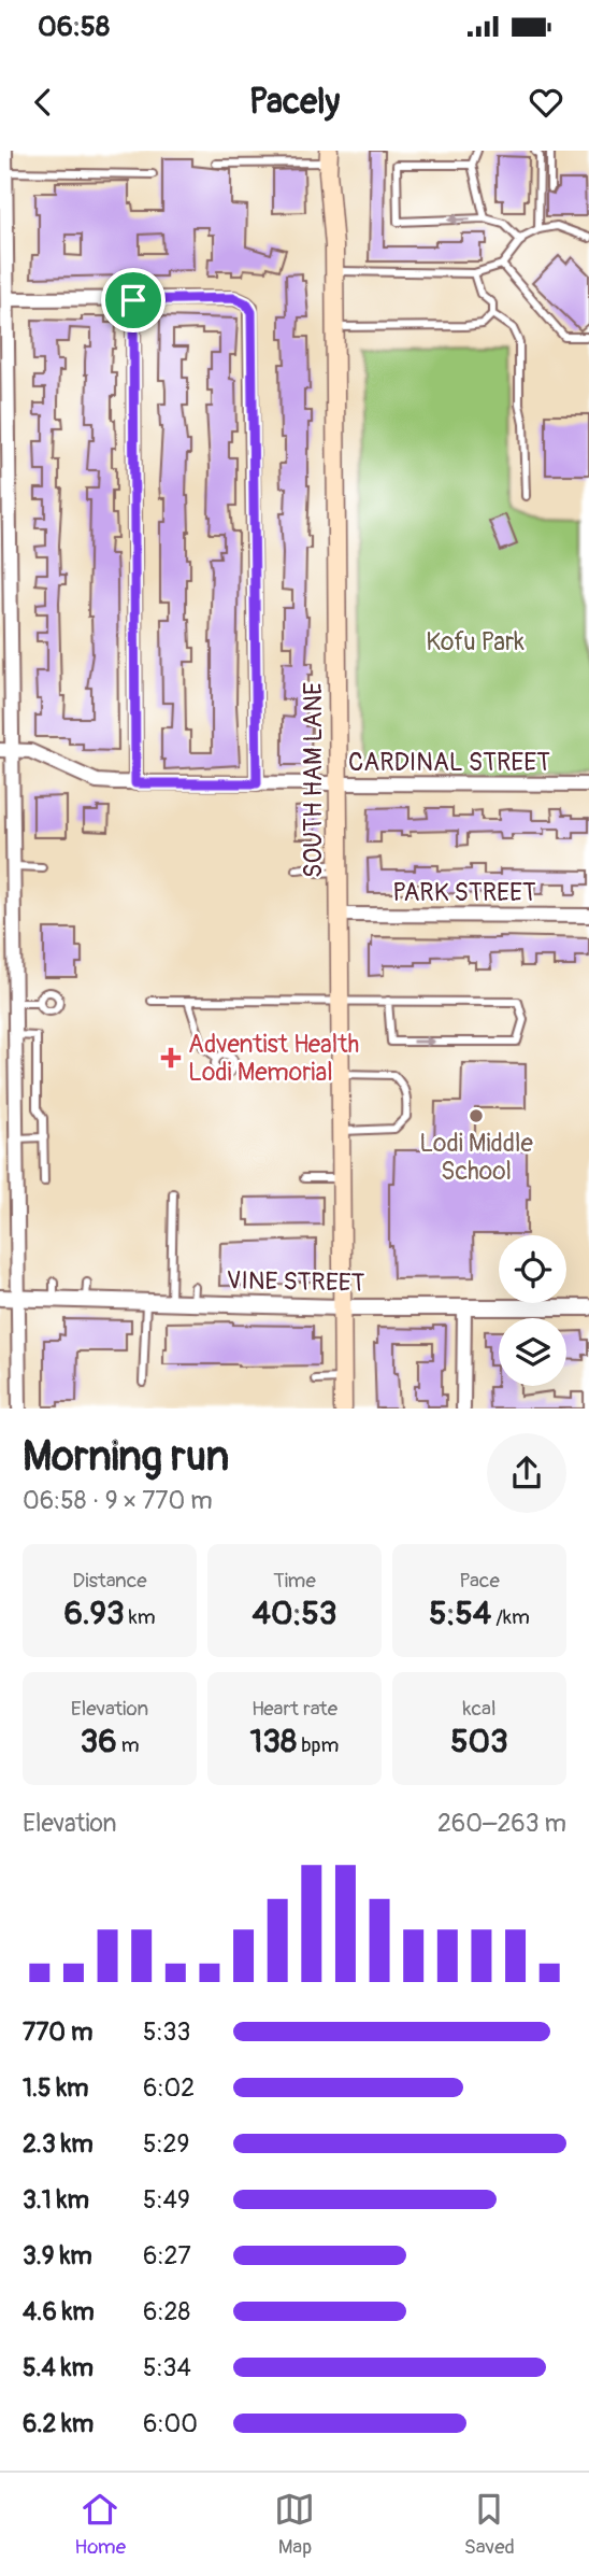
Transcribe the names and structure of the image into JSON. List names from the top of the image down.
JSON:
{
  "streets": {
    "main road": ["SOUTH HAM LANE"],
    "street": ["CARDINAL STREET", "PARK STREET", "VINE STREET"]
  },
  "crossings": [
    ["CARDINAL STREET", "SOUTH HAM LANE"],
    ["SOUTH HAM LANE", "PARK STREET"],
    ["SOUTH HAM LANE", "VINE STREET"]
  ],
  "parks": ["Kofu Park"],
  "places": {
    "health": ["Adventist Health Lodi Memorial"],
    "other": ["Lodi Middle School"]
  },
  "page": {
    "status": "06:58",
    "header": "Pacely",
    "heading": ["Morning run", "06:58 · 9 × 770 m"],
    "stats": [
      ["Distance", "6.93 km"],
      ["Time", "40:53"],
      ["Pace", "5:54 /km"],
      ["Elevation", "36 m"],
      ["Heart rate", "138 bpm"],
      ["kcal", "503"]
    ],
    "chart": ["Elevation", "260–263 m"],
    "list": [
      {
        "name": "770 m",
        "note": "5:33"
      },
      {
        "name": "1.5 km",
        "note": "6:02"
      },
      {
        "name": "2.3 km",
        "note": "5:29"
      },
      {
        "name": "3.1 km",
        "note": "5:49"
      },
      {
        "name": "3.9 km",
        "note": "6:27"
      },
      {
        "name": "4.6 km",
        "note": "6:28"
      },
      {
        "name": "5.4 km",
        "note": "5:34"
      },
      {
        "name": "6.2 km",
        "note": "6:00"
      }
    ],
    "tabs": ["Home", "Map", "Saved"]
  }
}
